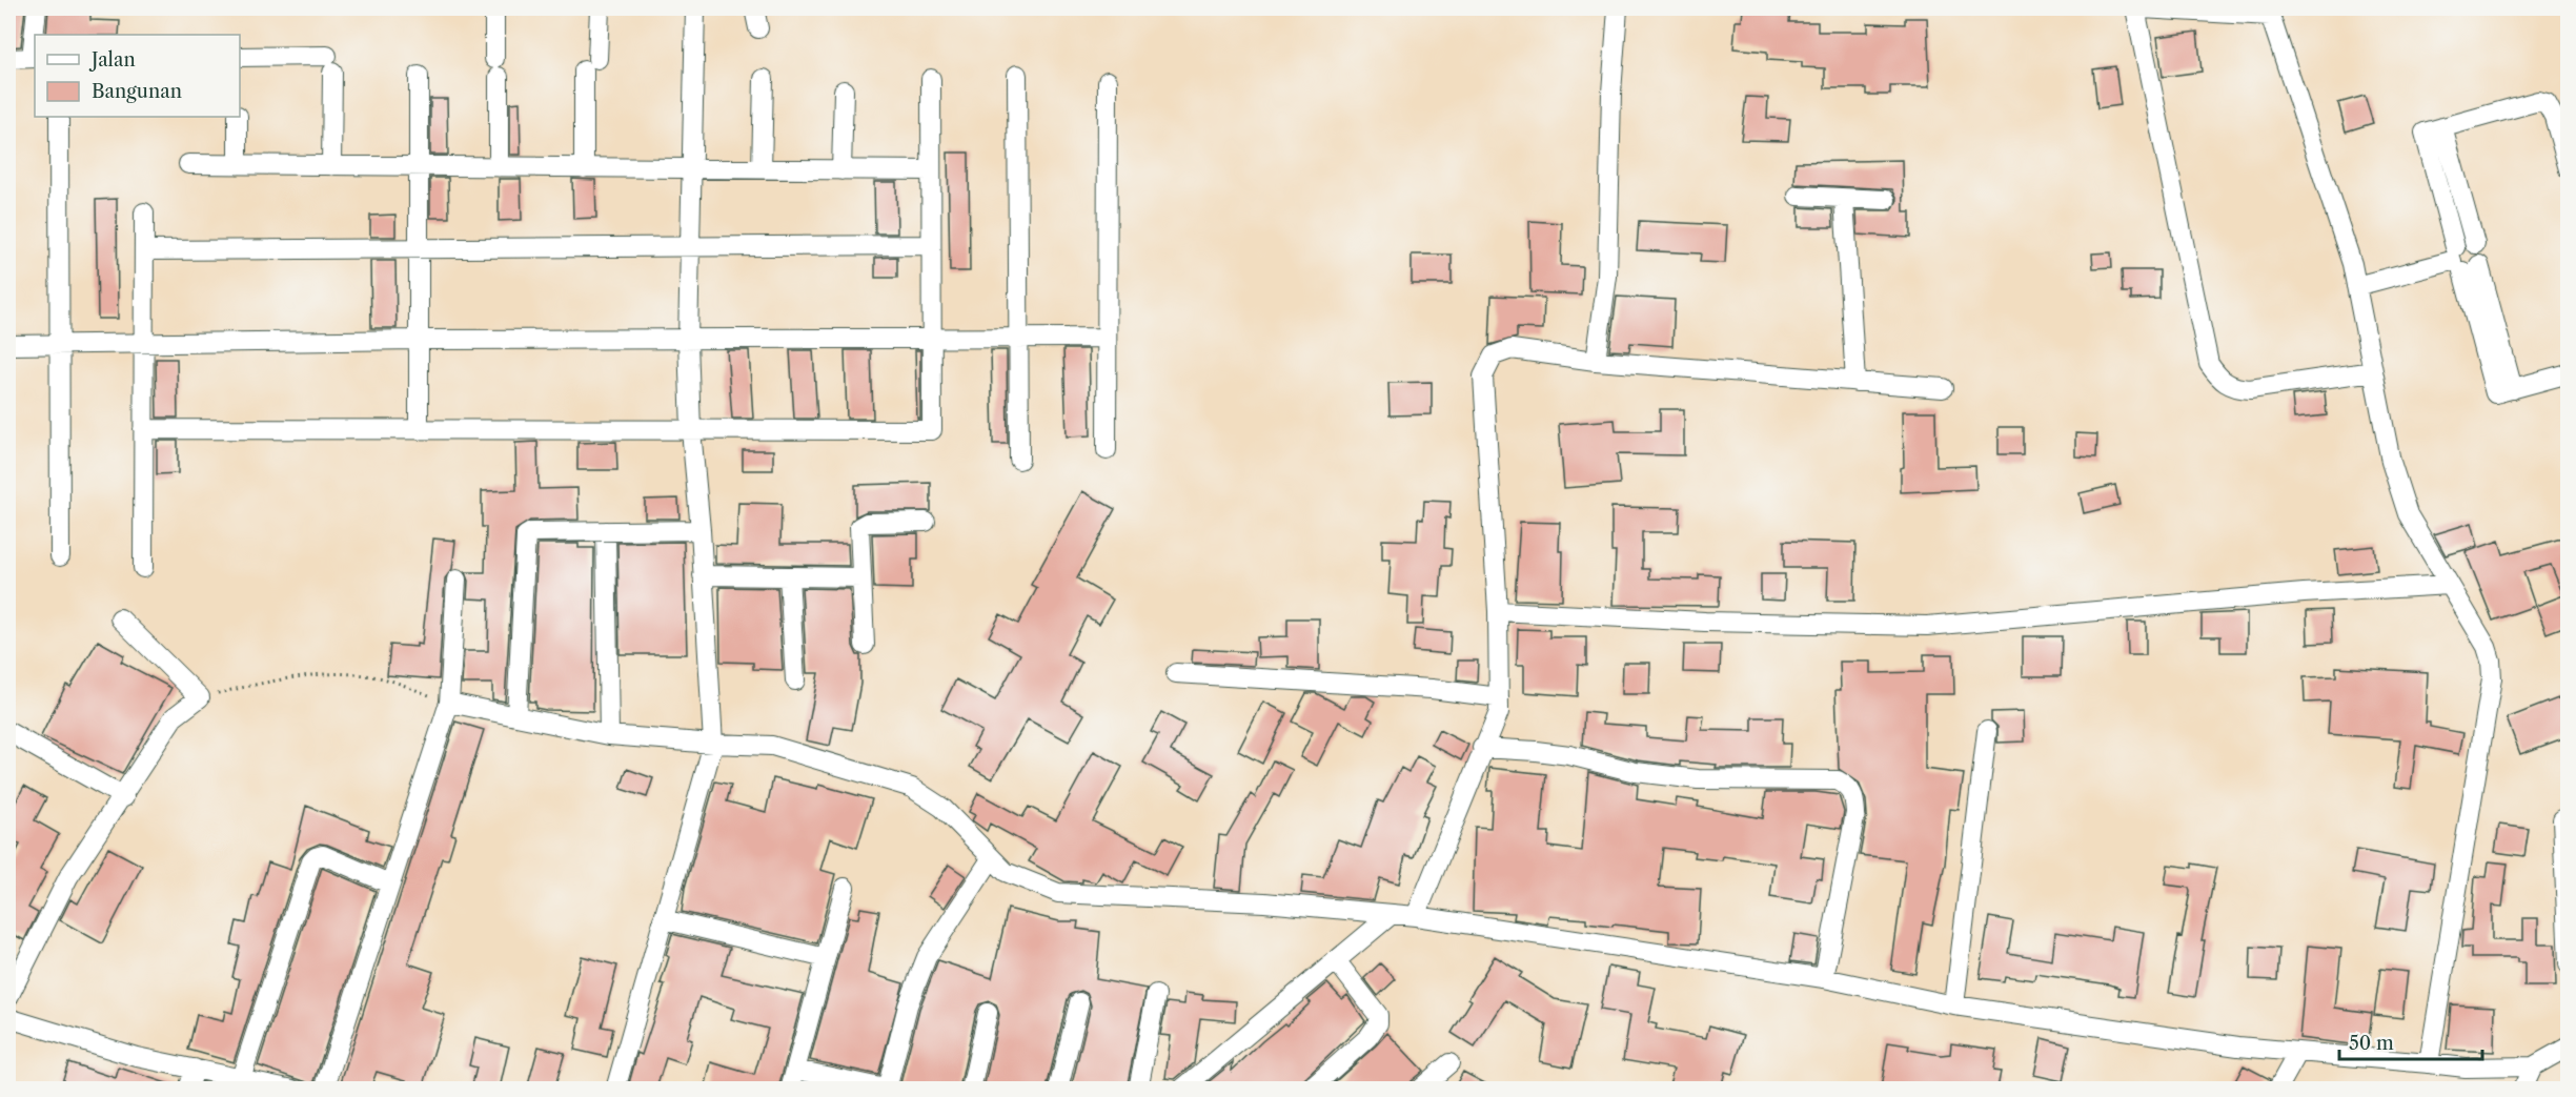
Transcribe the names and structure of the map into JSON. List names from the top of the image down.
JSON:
{
  "legend": ["Jalan", "Bangunan"],
  "scale_bar": "50 m"
}
